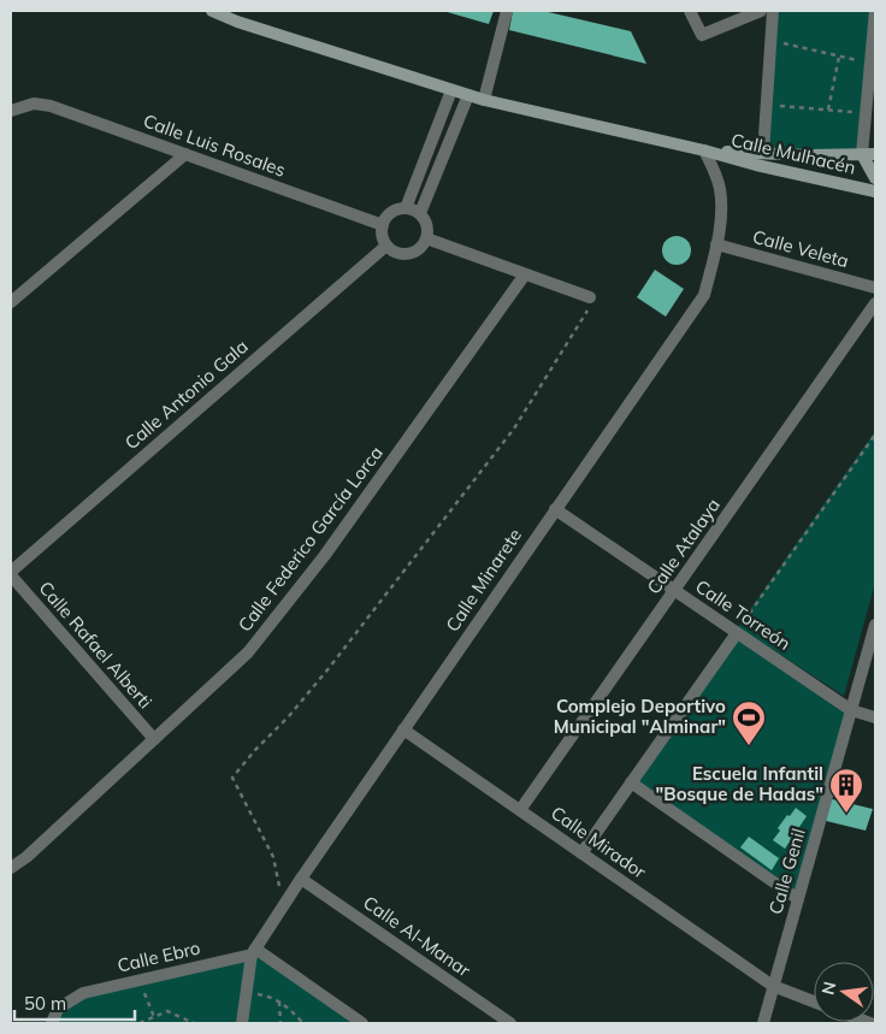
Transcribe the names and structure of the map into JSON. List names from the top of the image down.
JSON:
{
  "streets": {
    "street": [
      "Calle Luis Rosales",
      "Calle Mulhacén",
      "Calle Veleta",
      "Calle Antonio Gala",
      "Calle Federico García Lorca",
      "Calle Atalaya",
      "Calle Minarete",
      "Calle Torreón",
      "Calle Rafael Alberti",
      "Calle Mirador",
      "Calle Genil",
      "Calle Al-Manar",
      "Calle Ebro"
    ]
  },
  "crossings": [
    ["Calle Luis Rosales", "Calle Antonio Gala"],
    ["Calle Mulhacén", "Calle Minarete"],
    ["Calle Veleta", "Calle Minarete"],
    ["Calle Antonio Gala", "Calle Rafael Alberti"],
    ["Calle Federico García Lorca", "Calle Rafael Alberti"],
    ["Calle Atalaya", "Calle Torreón"],
    ["Calle Atalaya", "Calle Mirador"],
    ["Calle Minarete", "Calle Torreón"],
    ["Calle Minarete", "Calle Mirador"],
    ["Calle Minarete", "Calle Al-Manar"],
    ["Calle Minarete", "Calle Ebro"],
    ["Calle Torreón", "Calle Genil"],
    ["Calle Mirador", "Calle Genil"]
  ],
  "places": {
    "sports": ["Complejo Deportivo Municipal \"Alminar\""],
    "building": ["Escuela Infantil \"Bosque de Hadas\""]
  },
  "scale_bar": "50 m",
  "north": "left"
}
